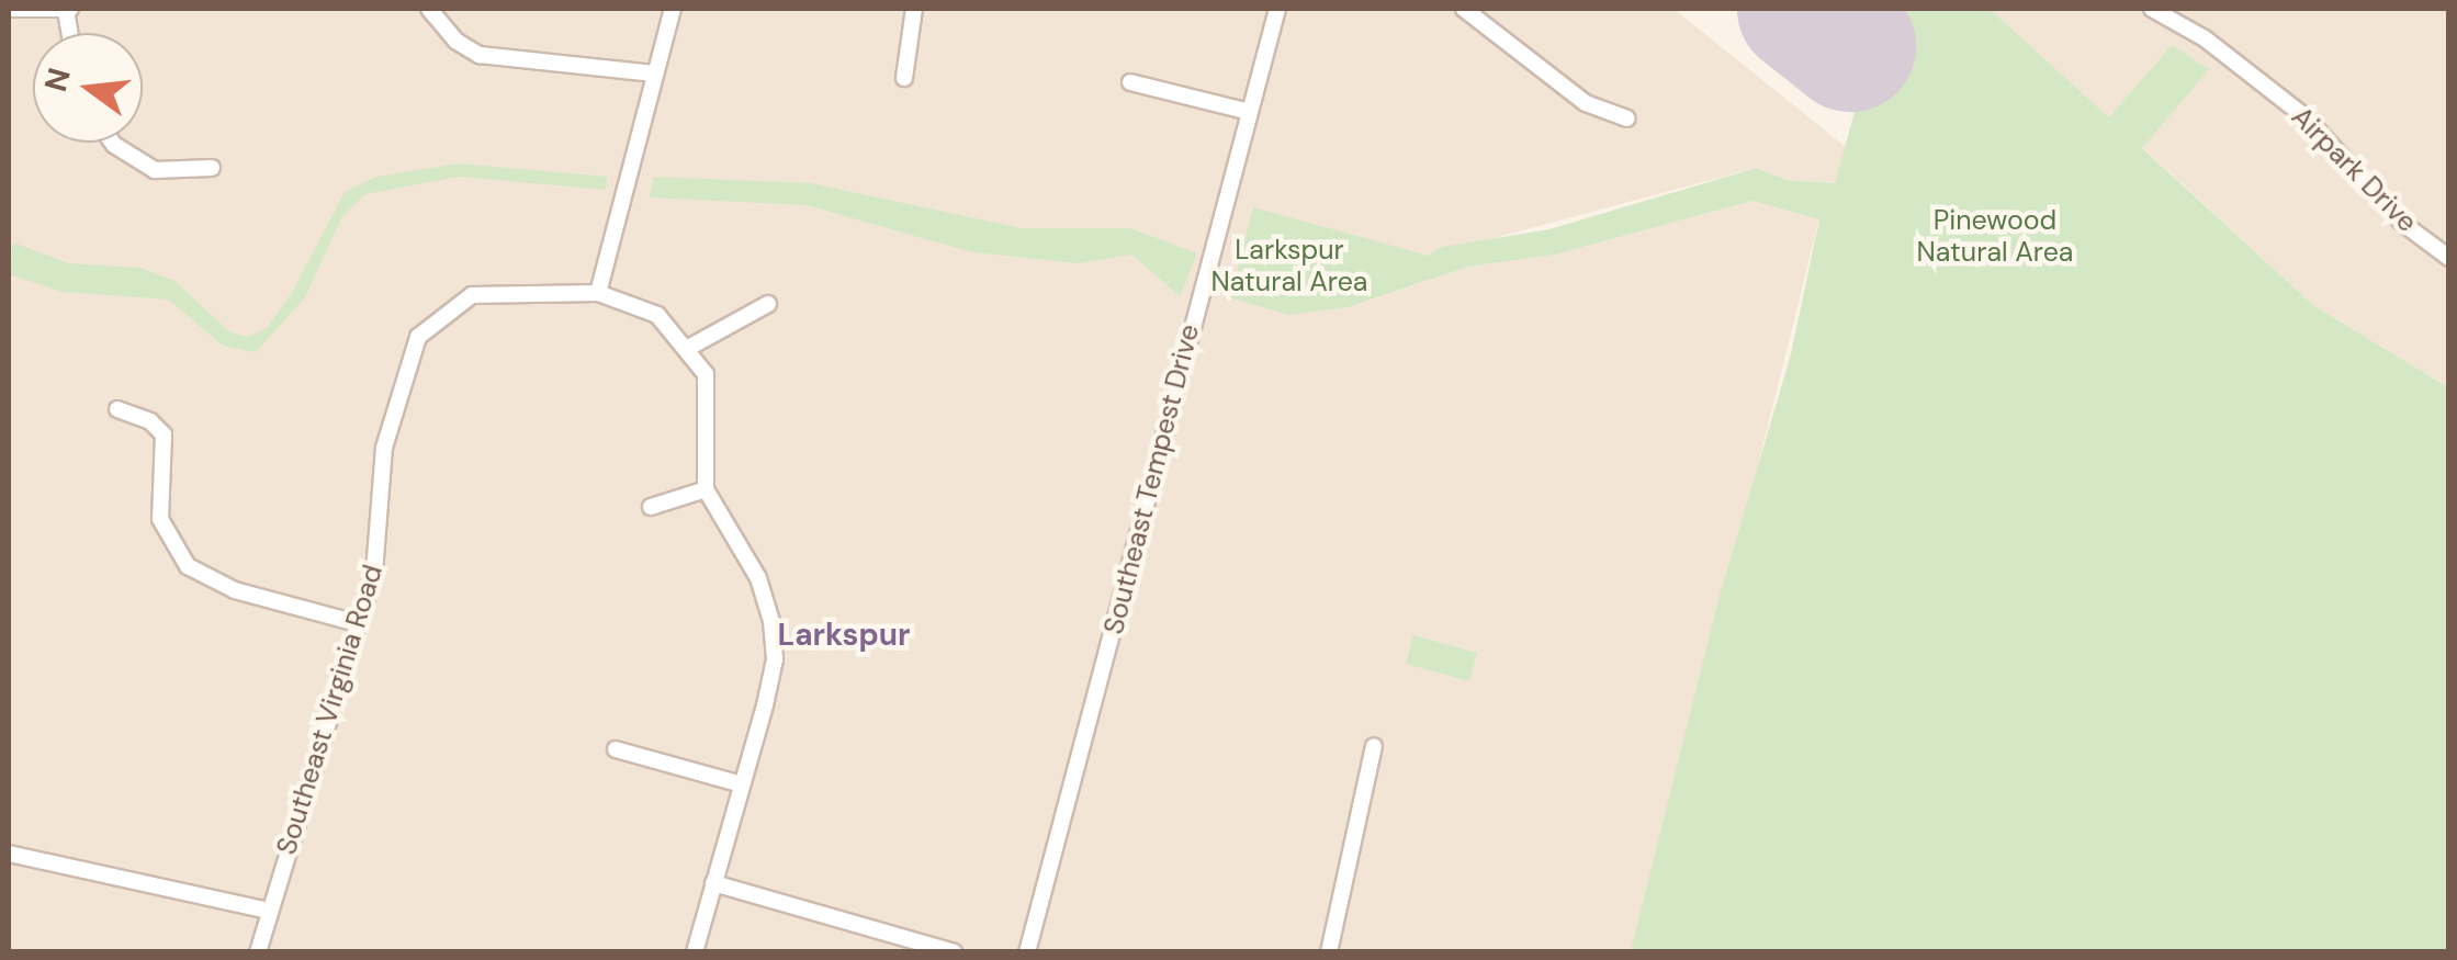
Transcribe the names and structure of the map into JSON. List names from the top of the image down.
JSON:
{
  "streets": {
    "street": ["Airpark Drive", "Southeast Tempest Drive", "Southeast Virginia Road"]
  },
  "districts": ["Larkspur"],
  "parks": ["Pinewood Natural Area", "Larkspur Natural Area"],
  "north": "left"
}
